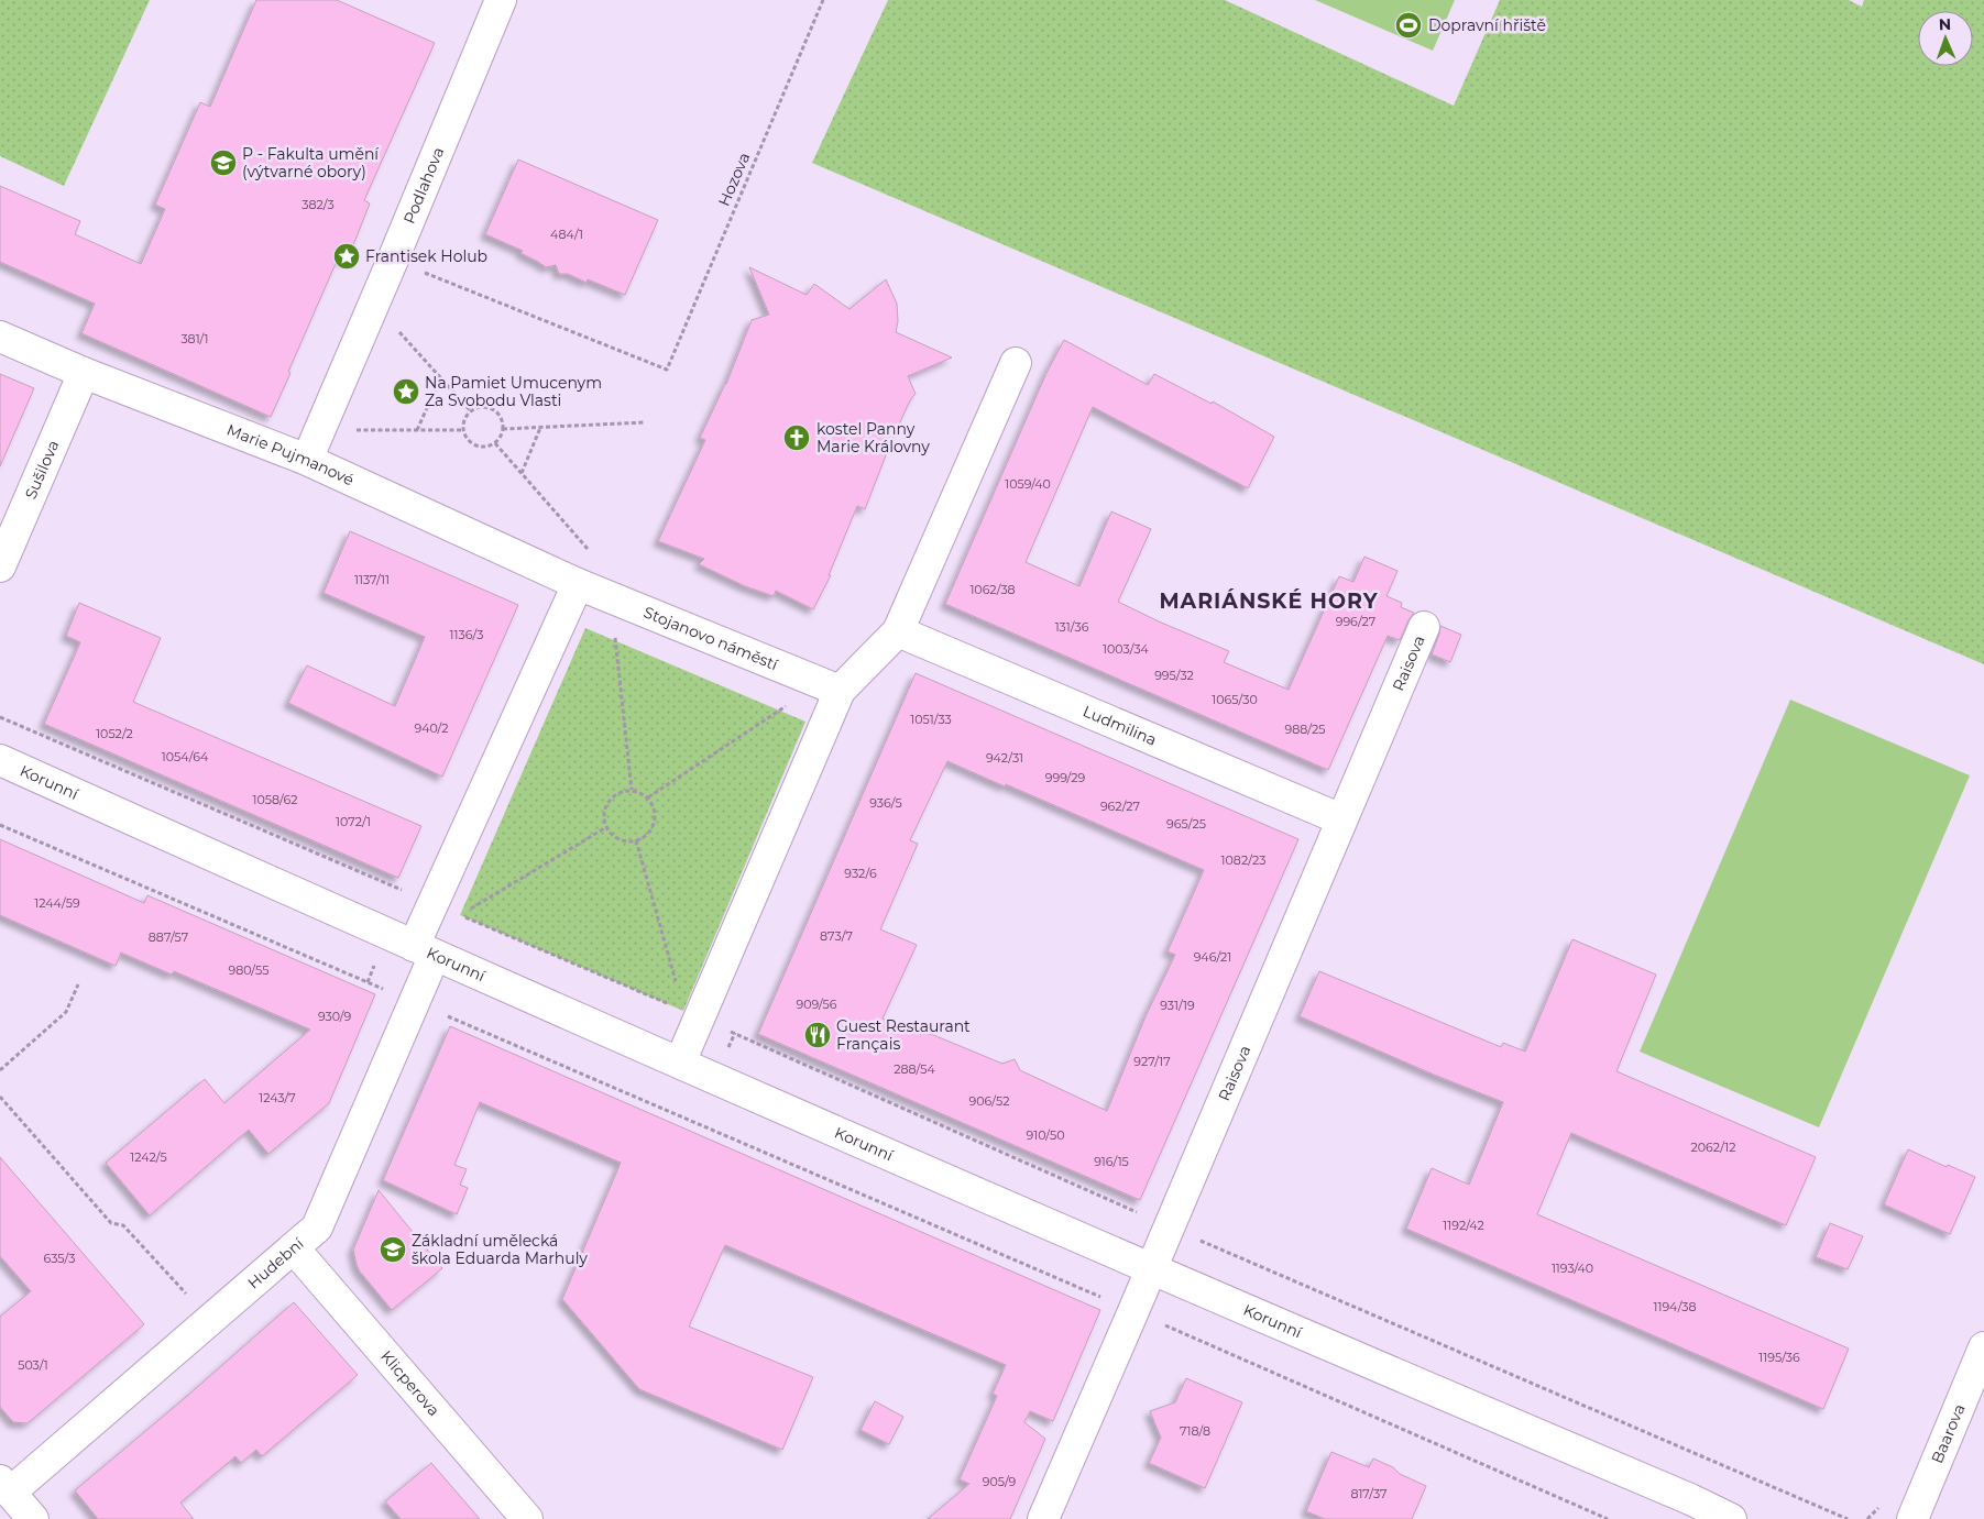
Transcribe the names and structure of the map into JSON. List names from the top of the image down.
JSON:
{
  "streets": {
    "street": [
      "Podlahova",
      "Marie Pujmanové",
      "Sušilova",
      "Stojanovo náměstí",
      "Raisova",
      "Ludmilina",
      "Korunní",
      "Hudební",
      "Klicperova",
      "Baarova"
    ],
    "path": ["Hozova"]
  },
  "crossings": [
    ["Hozova", "Podlahova"],
    ["Podlahova", "Marie Pujmanové"],
    ["Marie Pujmanové", "Sušilova"],
    ["Marie Pujmanové", "Stojanovo náměstí"],
    ["Raisova", "Ludmilina"],
    ["Raisova", "Korunní"],
    ["Korunní", "Hudební"],
    ["Hudební", "Klicperova"]
  ],
  "districts": ["MARIÁNSKÉ HORY"],
  "places": {
    "sports": ["Dopravní hřiště"],
    "school or university": ["P - Fakulta umění (výtvarné obory)", "Základní umělecká škola Eduarda Marhuly"],
    "place": ["Frantisek Holub", "Na Pamiet Umucenym Za Svobodu Vlasti"],
    "church": ["kostel Panny Marie Královny"],
    "restaurant": ["Guest Restaurant Français"]
  },
  "house_numbers": [
    "382/3",
    "484/1",
    "381/1",
    "1059/40",
    "1137/11",
    "1062/38",
    "996/27",
    "131/36",
    "1136/3",
    "1003/34",
    "995/32",
    "1065/30",
    "1051/33",
    "940/2",
    "988/25",
    "1052/2",
    "1054/64",
    "942/31",
    "999/29",
    "1058/62",
    "936/5",
    "962/27",
    "1072/1",
    "965/25",
    "1082/23",
    "932/6",
    "1244/59",
    "873/7",
    "887/57",
    "946/21",
    "980/55",
    "909/56",
    "931/19",
    "930/9",
    "927/17",
    "288/54",
    "1243/7",
    "906/52",
    "910/50",
    "2062/12",
    "1242/5",
    "916/15",
    "1192/42",
    "635/3",
    "1193/40",
    "1194/38",
    "1195/36",
    "503/1",
    "718/8",
    "905/9",
    "817/37"
  ],
  "north": "top"
}
